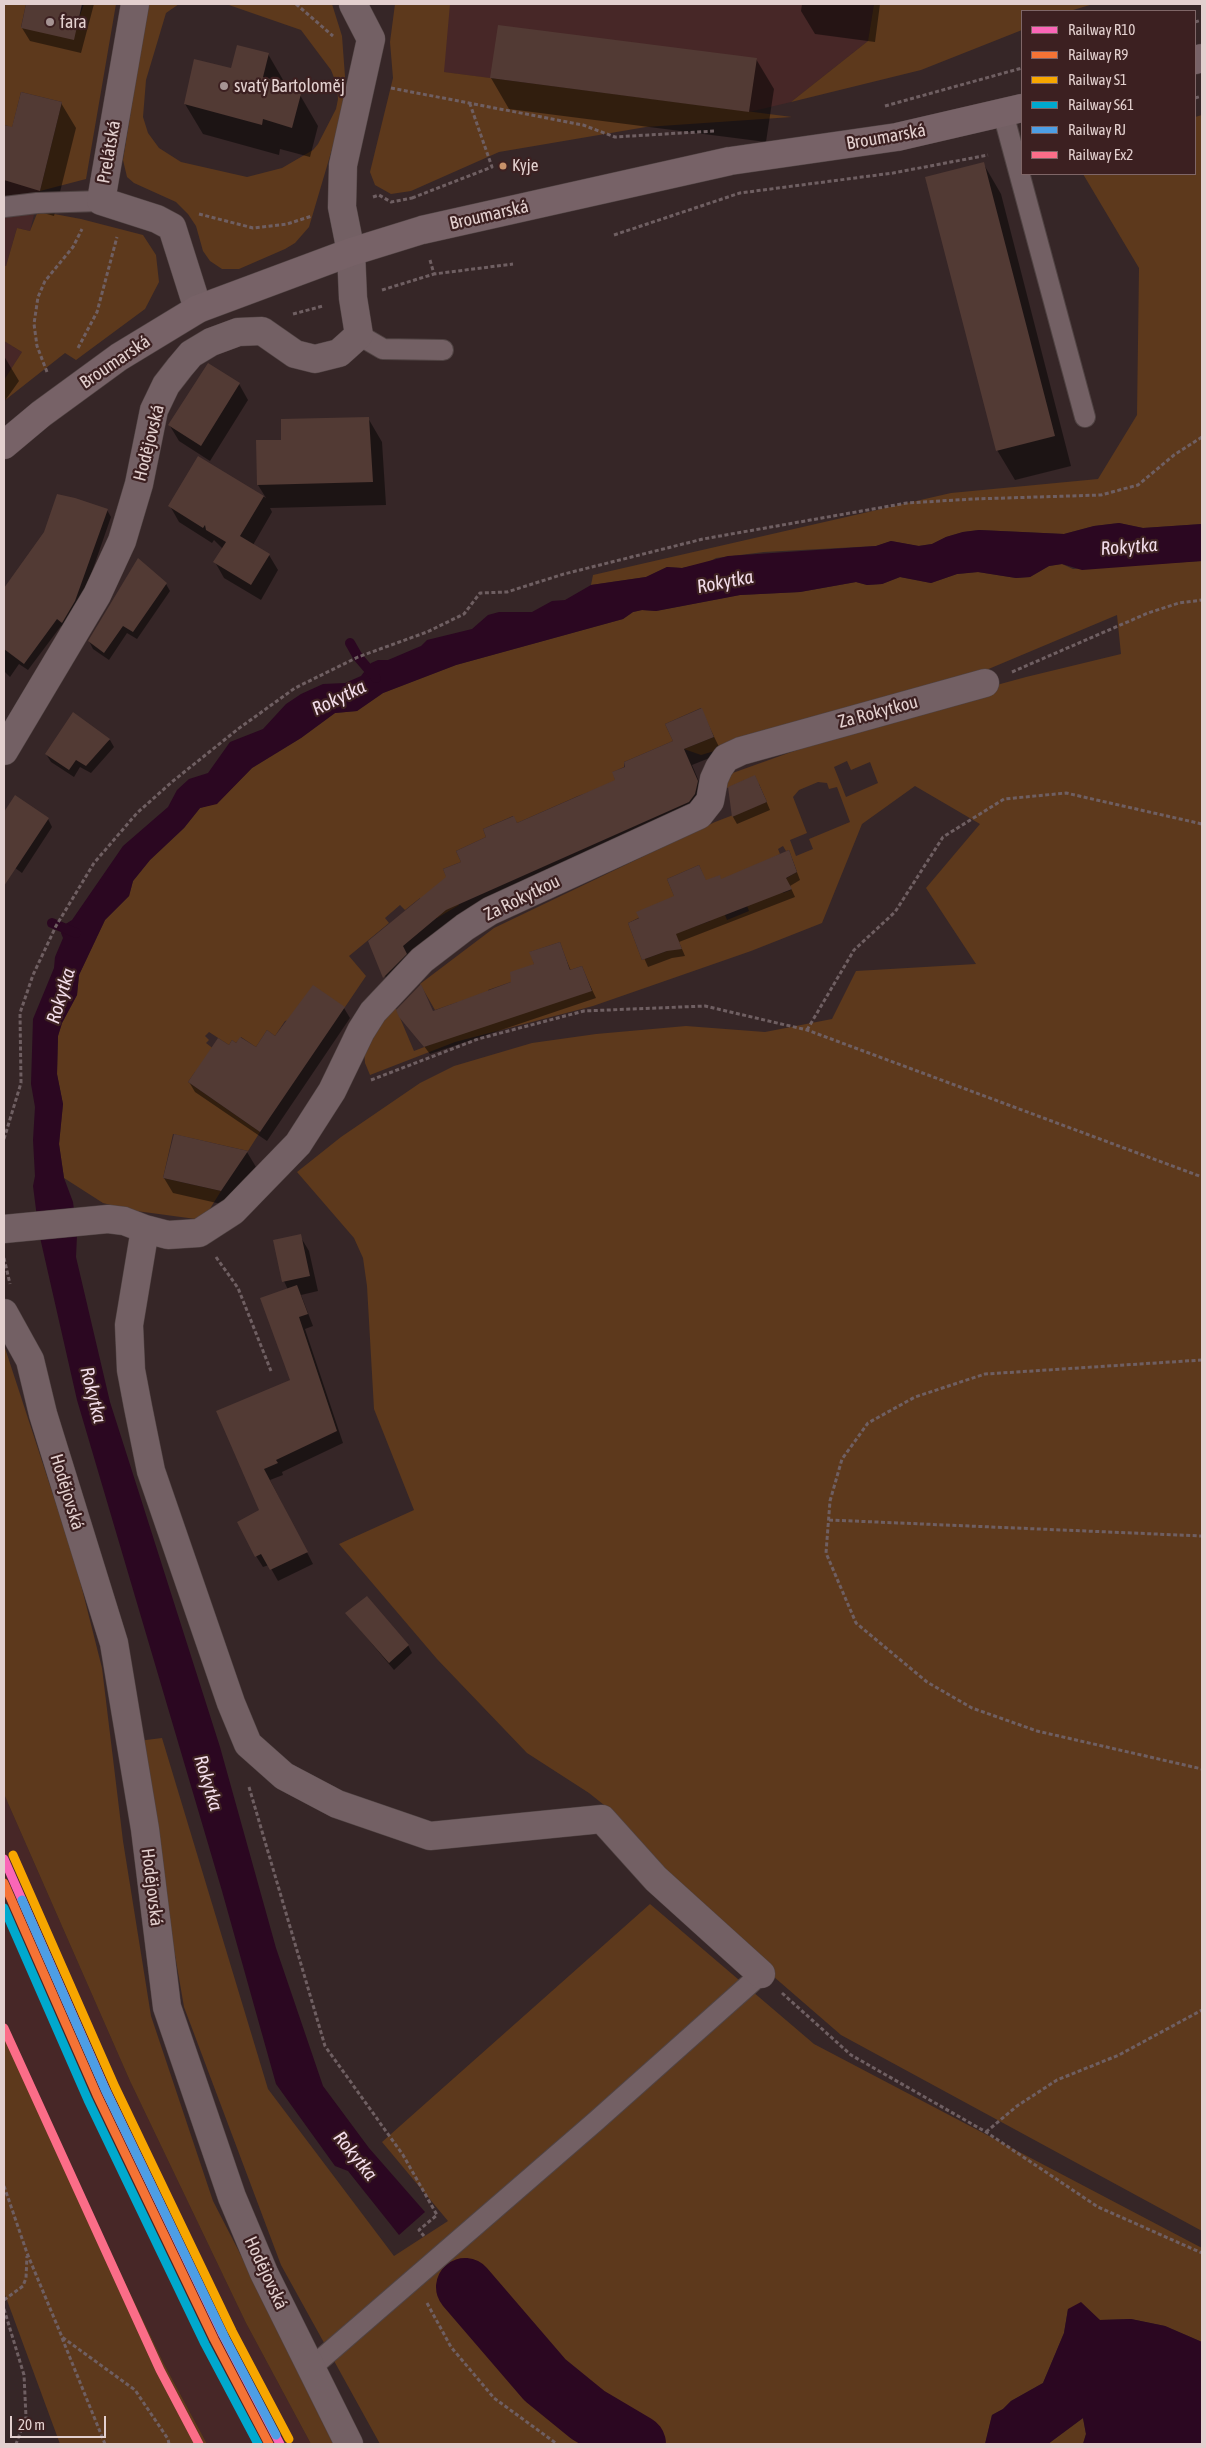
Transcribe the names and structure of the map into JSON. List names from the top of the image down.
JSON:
{
  "streets": {
    "street": [
      "Broumarská",
      "Prelátská",
      "Hodějovská",
      "Za Rokytkou"
    ]
  },
  "crossings": [
    ["Broumarská", "Prelátská"]
  ],
  "water": ["Rokytka"],
  "places": ["fara", "svatý Bartoloměj", "Kyje"],
  "lines": [
    "rail line S1",
    "rail line R10",
    "rail line R9",
    "rail line RJ",
    "rail line S61",
    "rail line Ex2"
  ],
  "legend": [
    "Railway R10",
    "Railway R9",
    "Railway S1",
    "Railway S61",
    "Railway RJ",
    "Railway Ex2"
  ],
  "scale_bar": "20 m"
}
